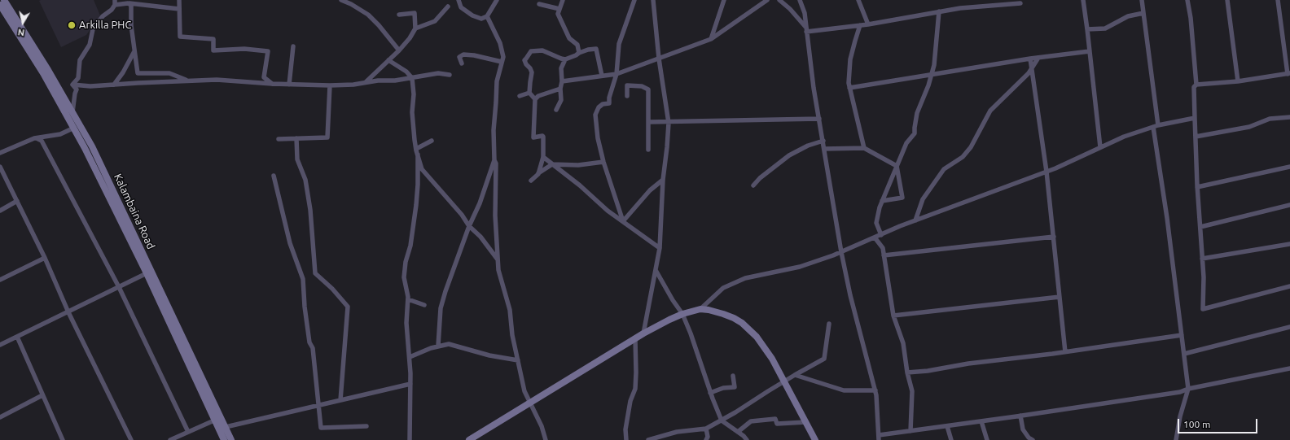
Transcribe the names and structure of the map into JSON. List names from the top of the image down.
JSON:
{
  "streets": {
    "main road": ["Kalambaina Road"]
  },
  "places": ["Arkilla PHC"],
  "scale_bar": "100 m",
  "north": "bottom"
}
